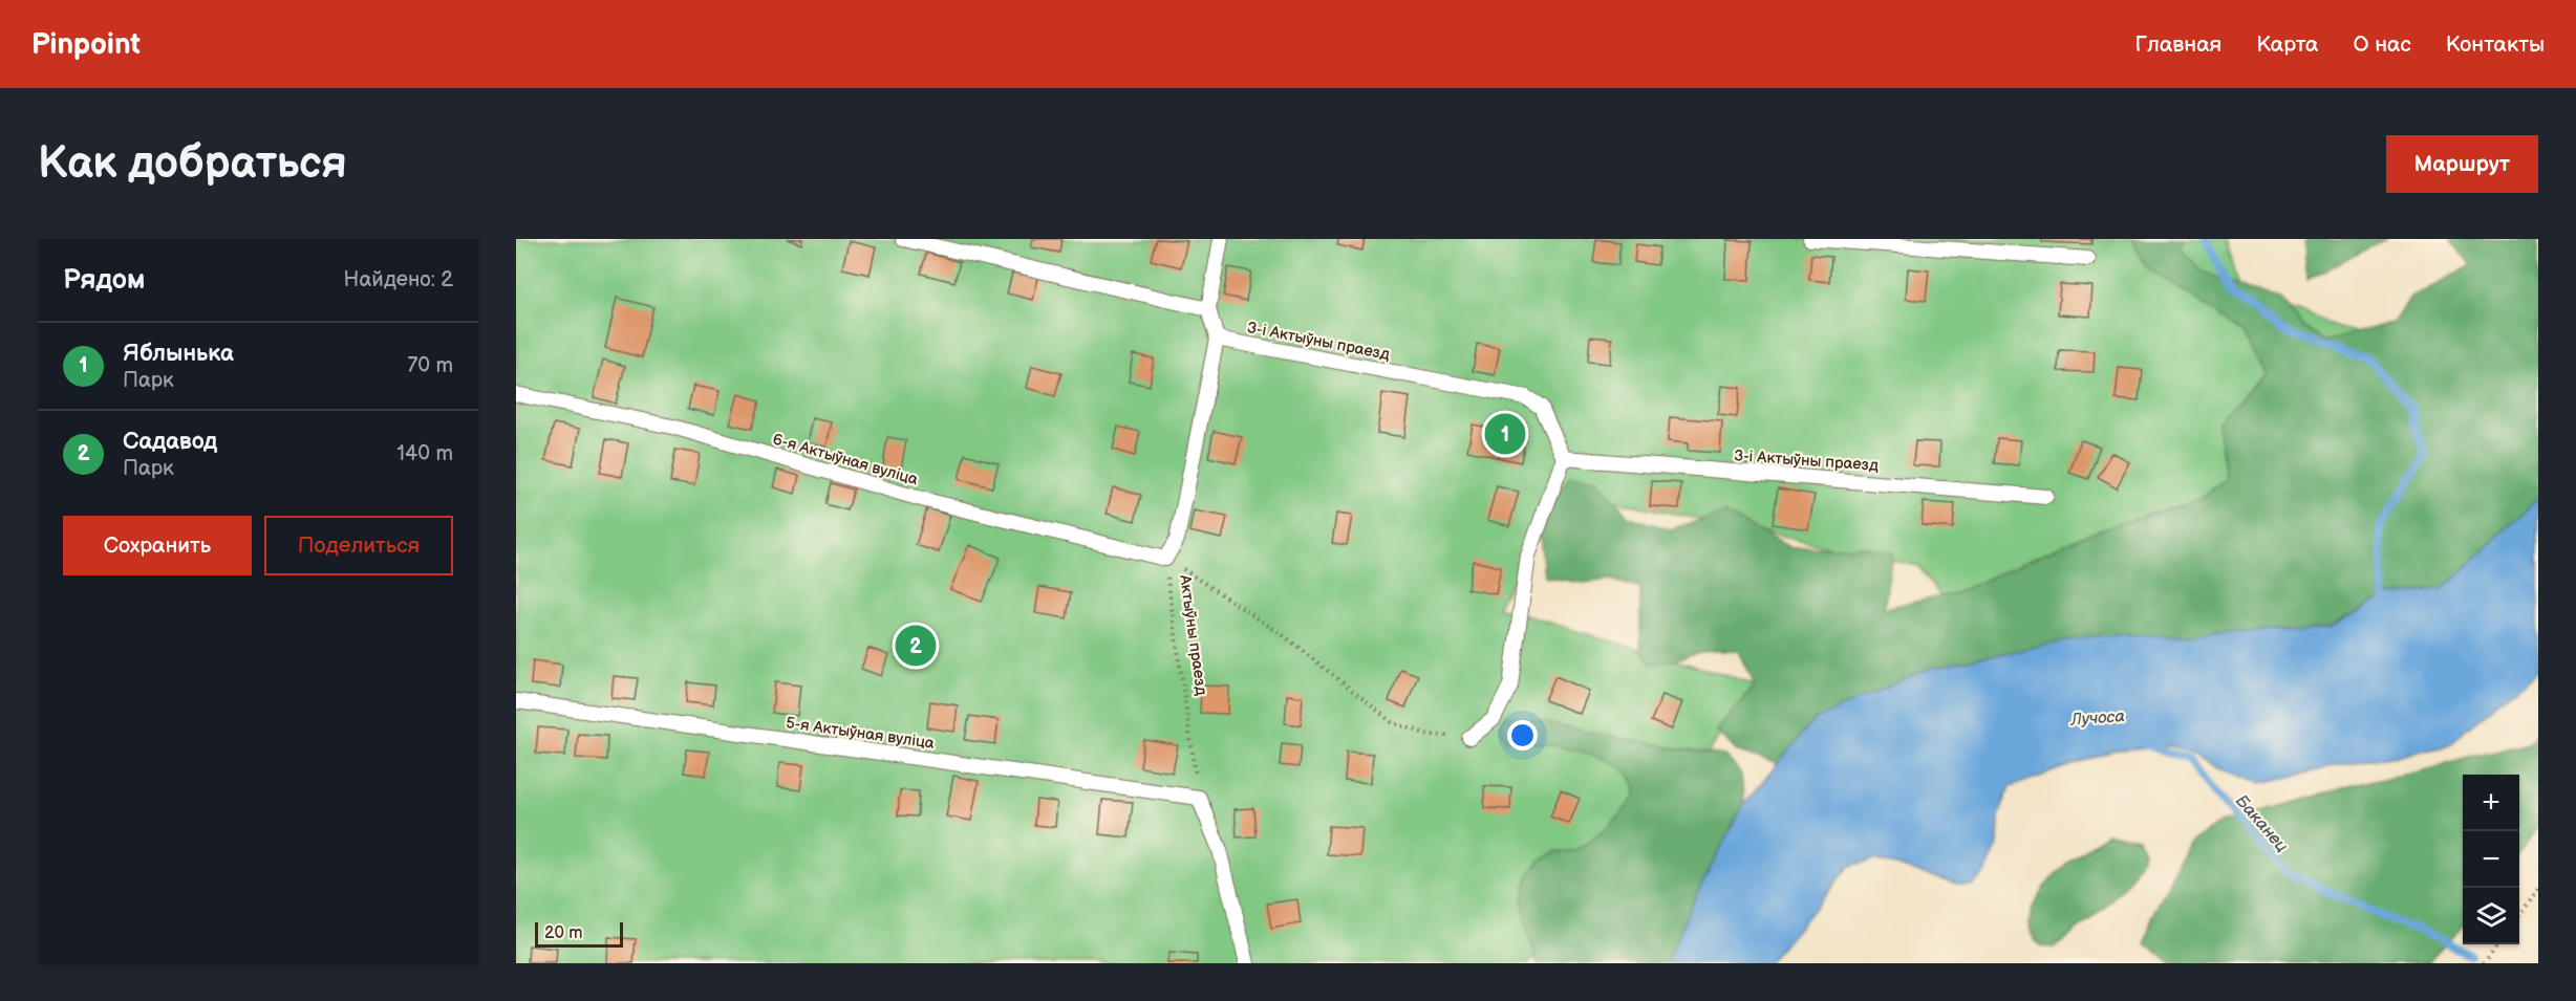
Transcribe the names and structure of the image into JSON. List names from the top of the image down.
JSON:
{
  "streets": {
    "lane": [
      "3-і Актыўны праезд",
      "6-я Актыўная вуліца",
      "Актыўны праезд",
      "5-я Актыўная вуліца"
    ]
  },
  "crossings": [
    ["3-і Актыўны праезд", "Актыўны праезд"],
    ["6-я Актыўная вуліца", "Актыўны праезд"],
    ["Актыўны праезд", "5-я Актыўная вуліца"]
  ],
  "water": ["Лучоса", "Баканец"],
  "scale_bar": "20 m",
  "page": {
    "header": "Pinpoint",
    "nav": [
      "Главная",
      "Карта",
      "О нас",
      "Контакты"
    ],
    "buttons": [
      "Маршрут",
      ["Сохранить", "Поделиться"]
    ],
    "title": "Как добраться",
    "heading": ["Рядом", "Найдено: 2"],
    "list": [
      {
        "mark": "1",
        "name": "Яблынька",
        "note": "Парк",
        "value": "70 m"
      },
      {
        "mark": "2",
        "name": "Садавод",
        "note": "Парк",
        "value": "140 m"
      }
    ],
    "pins": ["1", "2"],
    "map_buttons": ["+", "−"],
    "scale": "20 m"
  }
}
